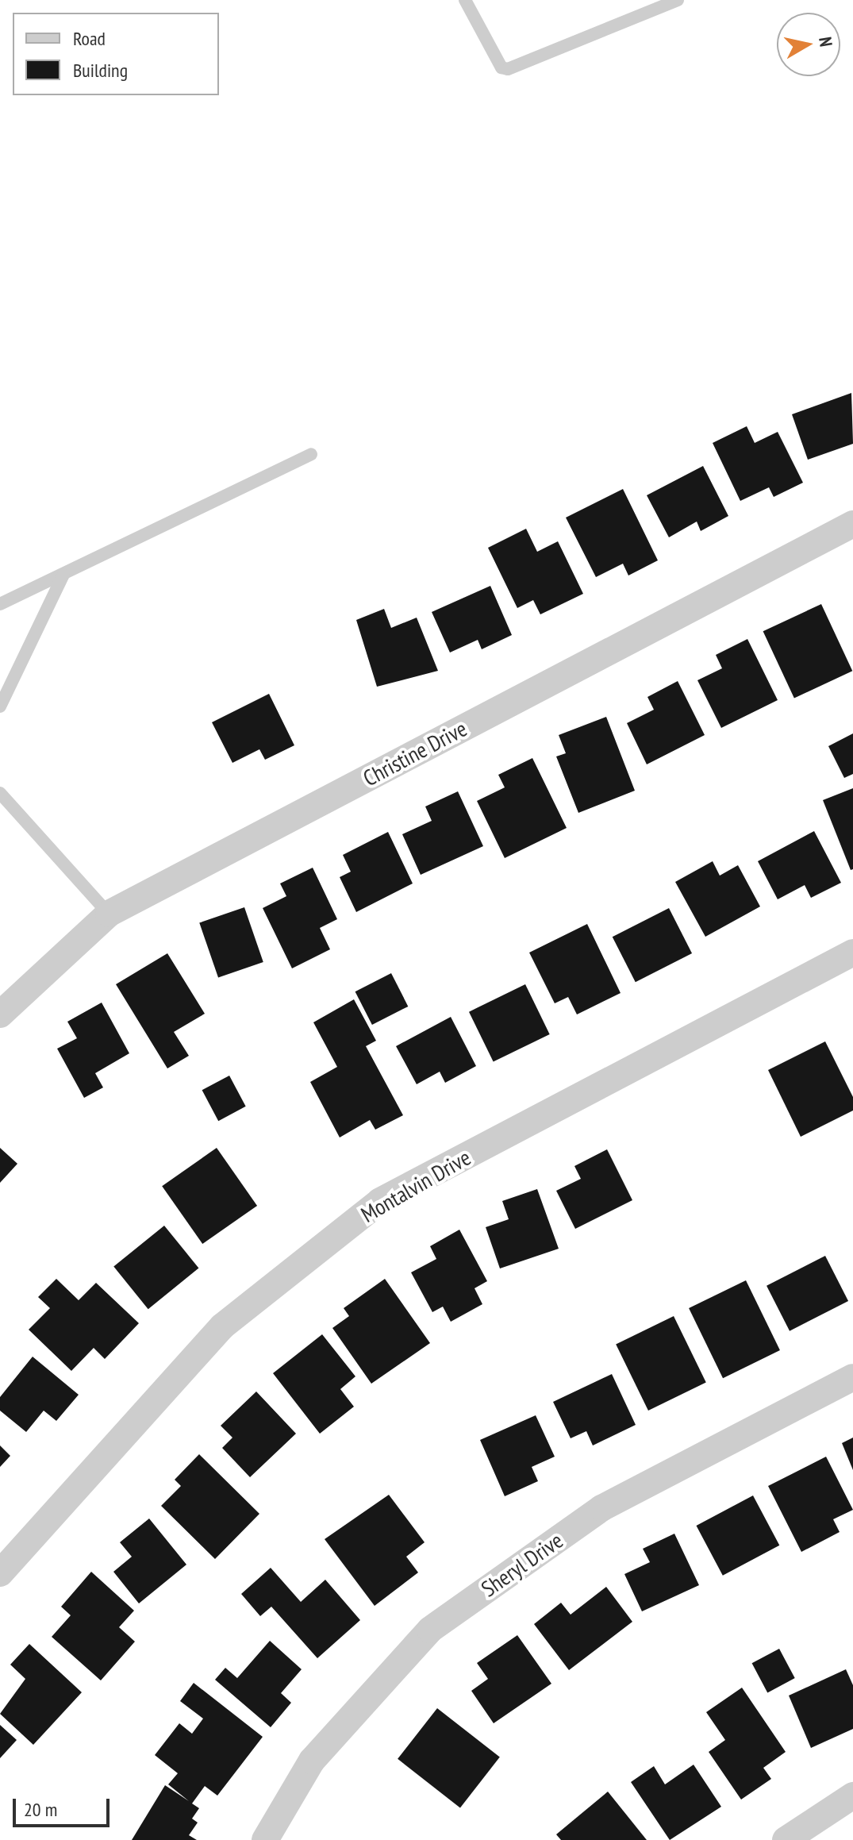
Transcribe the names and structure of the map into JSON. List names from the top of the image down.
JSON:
{
  "streets": {
    "street": ["Christine Drive", "Montalvin Drive", "Sheryl Drive"]
  },
  "legend": ["Road", "Building"],
  "scale_bar": "20 m",
  "north": "right"
}
